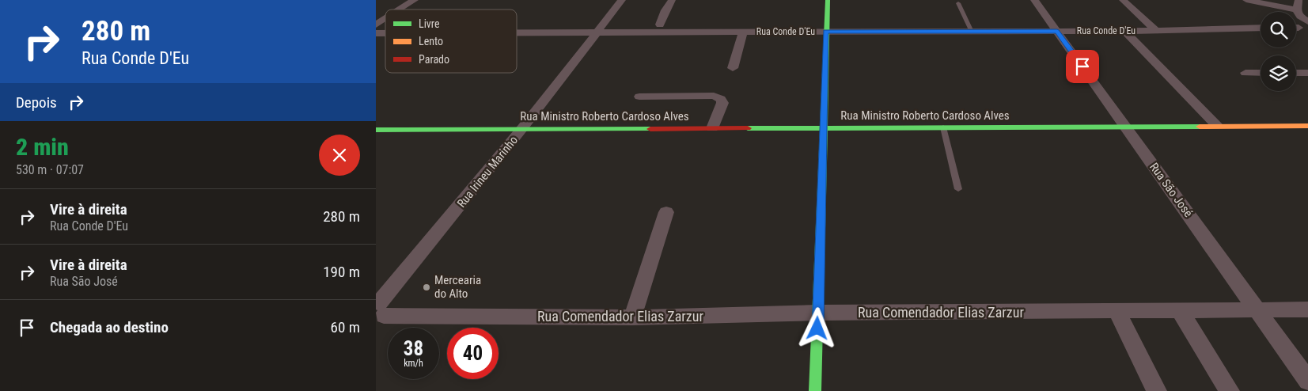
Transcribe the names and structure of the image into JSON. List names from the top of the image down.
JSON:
{
  "streets": {
    "street": [
      "Rua Conde D'Eu",
      "Rua Ministro Roberto Cardoso Alves",
      "Rua Irineu Marinho",
      "Rua São José",
      "Rua Comendador Elias Zarzur"
    ]
  },
  "crossings": [
    ["Rua Conde D'Eu", "Rua Irineu Marinho"],
    ["Rua Conde D'Eu", "Rua São José"],
    ["Rua Ministro Roberto Cardoso Alves", "Rua Irineu Marinho"],
    ["Rua Ministro Roberto Cardoso Alves", "Rua São José"],
    ["Rua Irineu Marinho", "Rua Comendador Elias Zarzur"],
    ["Rua São José", "Rua Comendador Elias Zarzur"]
  ],
  "places": ["Mercearia do Alto"],
  "legend": ["Livre", "Lento", "Parado"],
  "page": {
    "turn": ["280 m", "Rua Conde D'Eu"],
    "then": "Depois",
    "heading": ["2 min", "530 m · 07:07"],
    "list": [
      {
        "name": "Vire à direita",
        "note": "Rua Conde D'Eu",
        "value": "280 m"
      },
      {
        "name": "Vire à direita",
        "note": "Rua São José",
        "value": "190 m"
      },
      {
        "name": "Chegada ao destino",
        "value": "60 m"
      }
    ],
    "speed": "38 km/h",
    "limit": "40"
  }
}
